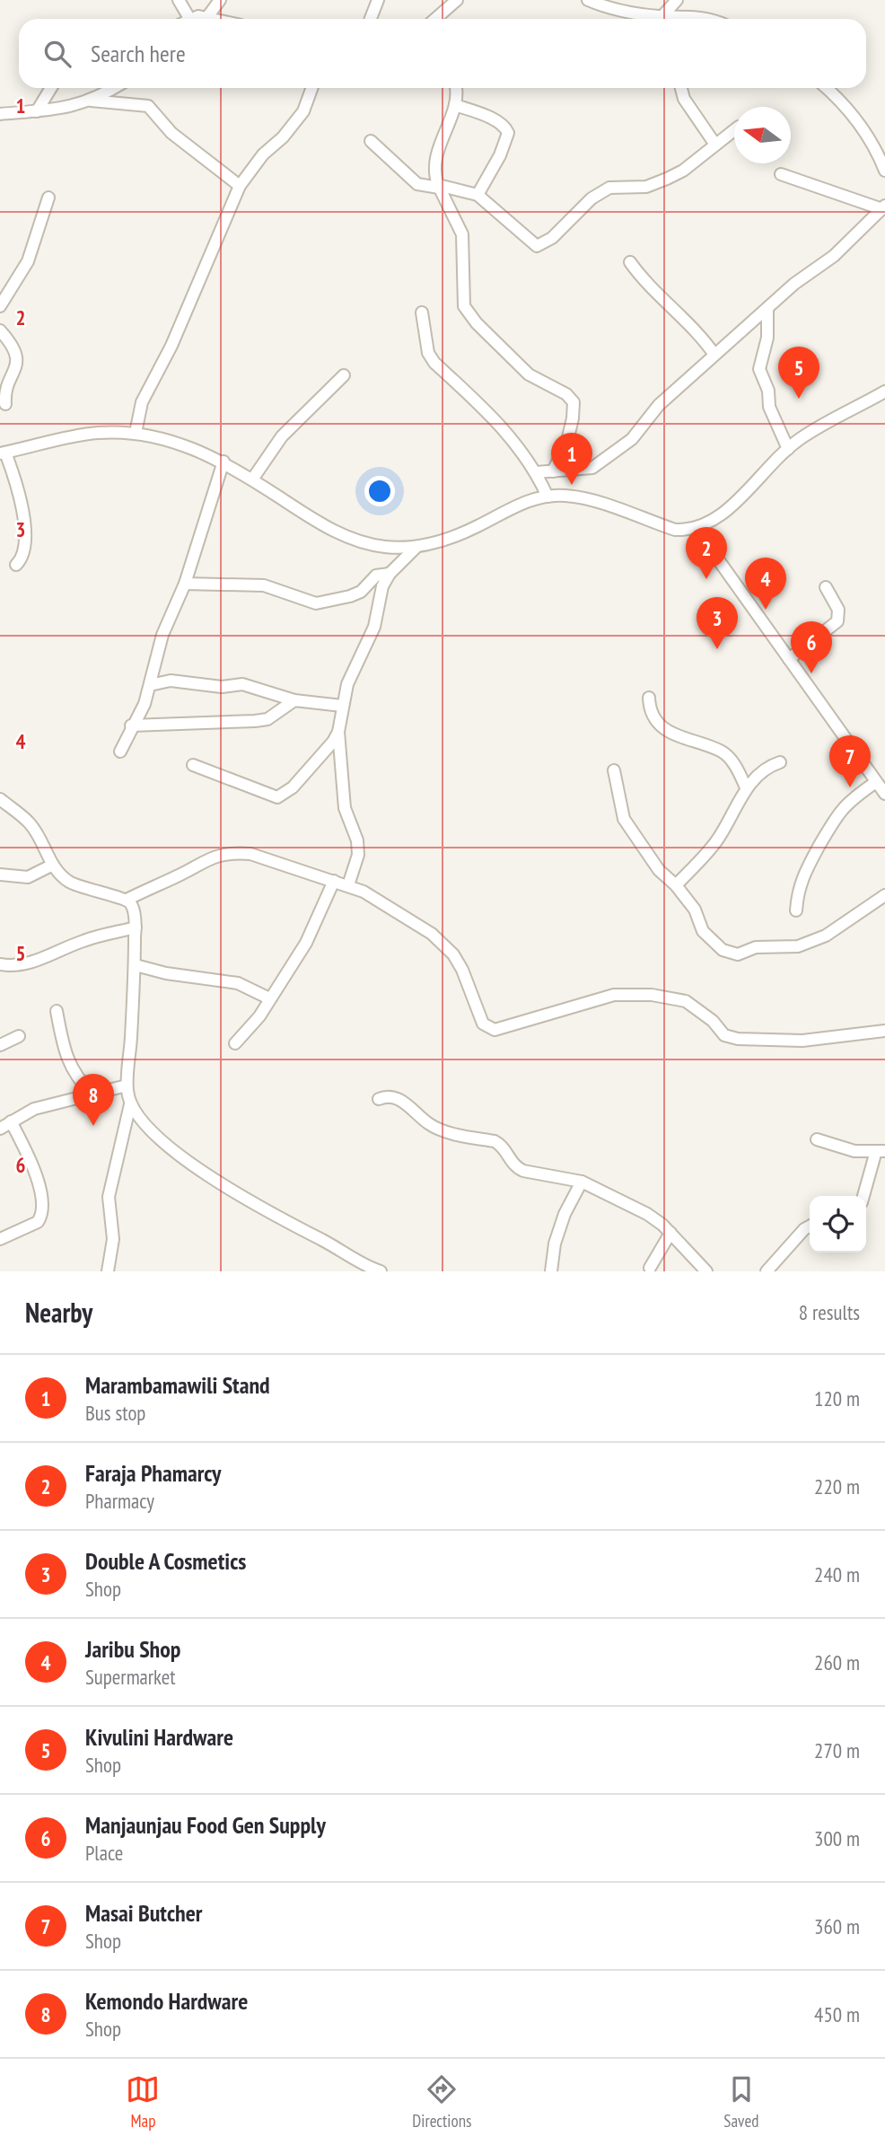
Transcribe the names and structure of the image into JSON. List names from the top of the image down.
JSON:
{
  "north": "left",
  "page": {
    "search": "Search here",
    "pins": [
      "5",
      "1",
      "2",
      "4",
      "3",
      "6",
      "7",
      "8"
    ],
    "heading": ["Nearby", "8 results"],
    "list": [
      {
        "mark": "1",
        "name": "Marambamawili Stand",
        "note": "Bus stop",
        "value": "120 m"
      },
      {
        "mark": "2",
        "name": "Faraja Phamarcy",
        "note": "Pharmacy",
        "value": "220 m"
      },
      {
        "mark": "3",
        "name": "Double A Cosmetics",
        "note": "Shop",
        "value": "240 m"
      },
      {
        "mark": "4",
        "name": "Jaribu Shop",
        "note": "Supermarket",
        "value": "260 m"
      },
      {
        "mark": "5",
        "name": "Kivulini Hardware",
        "note": "Shop",
        "value": "270 m"
      },
      {
        "mark": "6",
        "name": "Manjaunjau Food Gen Supply",
        "note": "Place",
        "value": "300 m"
      },
      {
        "mark": "7",
        "name": "Masai Butcher",
        "note": "Shop",
        "value": "360 m"
      },
      {
        "mark": "8",
        "name": "Kemondo Hardware",
        "note": "Shop",
        "value": "450 m"
      }
    ],
    "nav": ["Map", "Directions", "Saved"]
  },
  "grid": {
    "rows": [
      "1",
      "2",
      "3",
      "4",
      "5",
      "6"
    ]
  }
}
